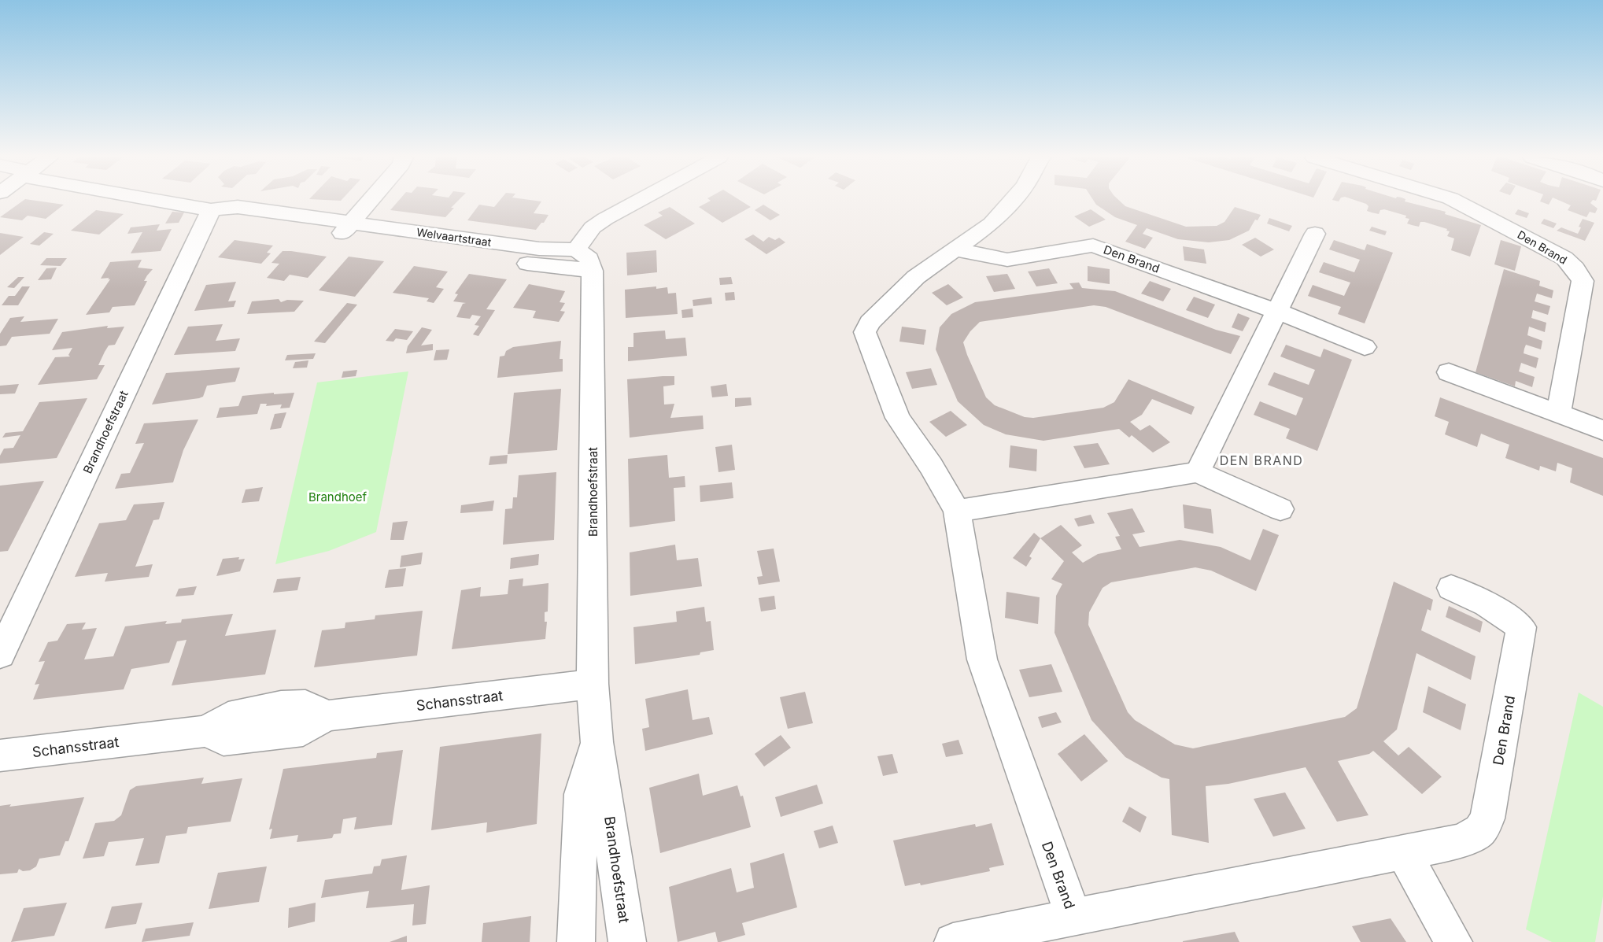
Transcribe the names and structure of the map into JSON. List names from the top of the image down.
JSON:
{
  "streets": {
    "street": [
      "Welvaartstraat",
      "Den Brand",
      "Brandhoefstraat",
      "Schansstraat"
    ]
  },
  "crossings": [
    ["Welvaartstraat", "Brandhoefstraat"],
    ["Brandhoefstraat", "Schansstraat"]
  ],
  "districts": ["DEN BRAND"],
  "parks": ["Brandhoef"]
}
